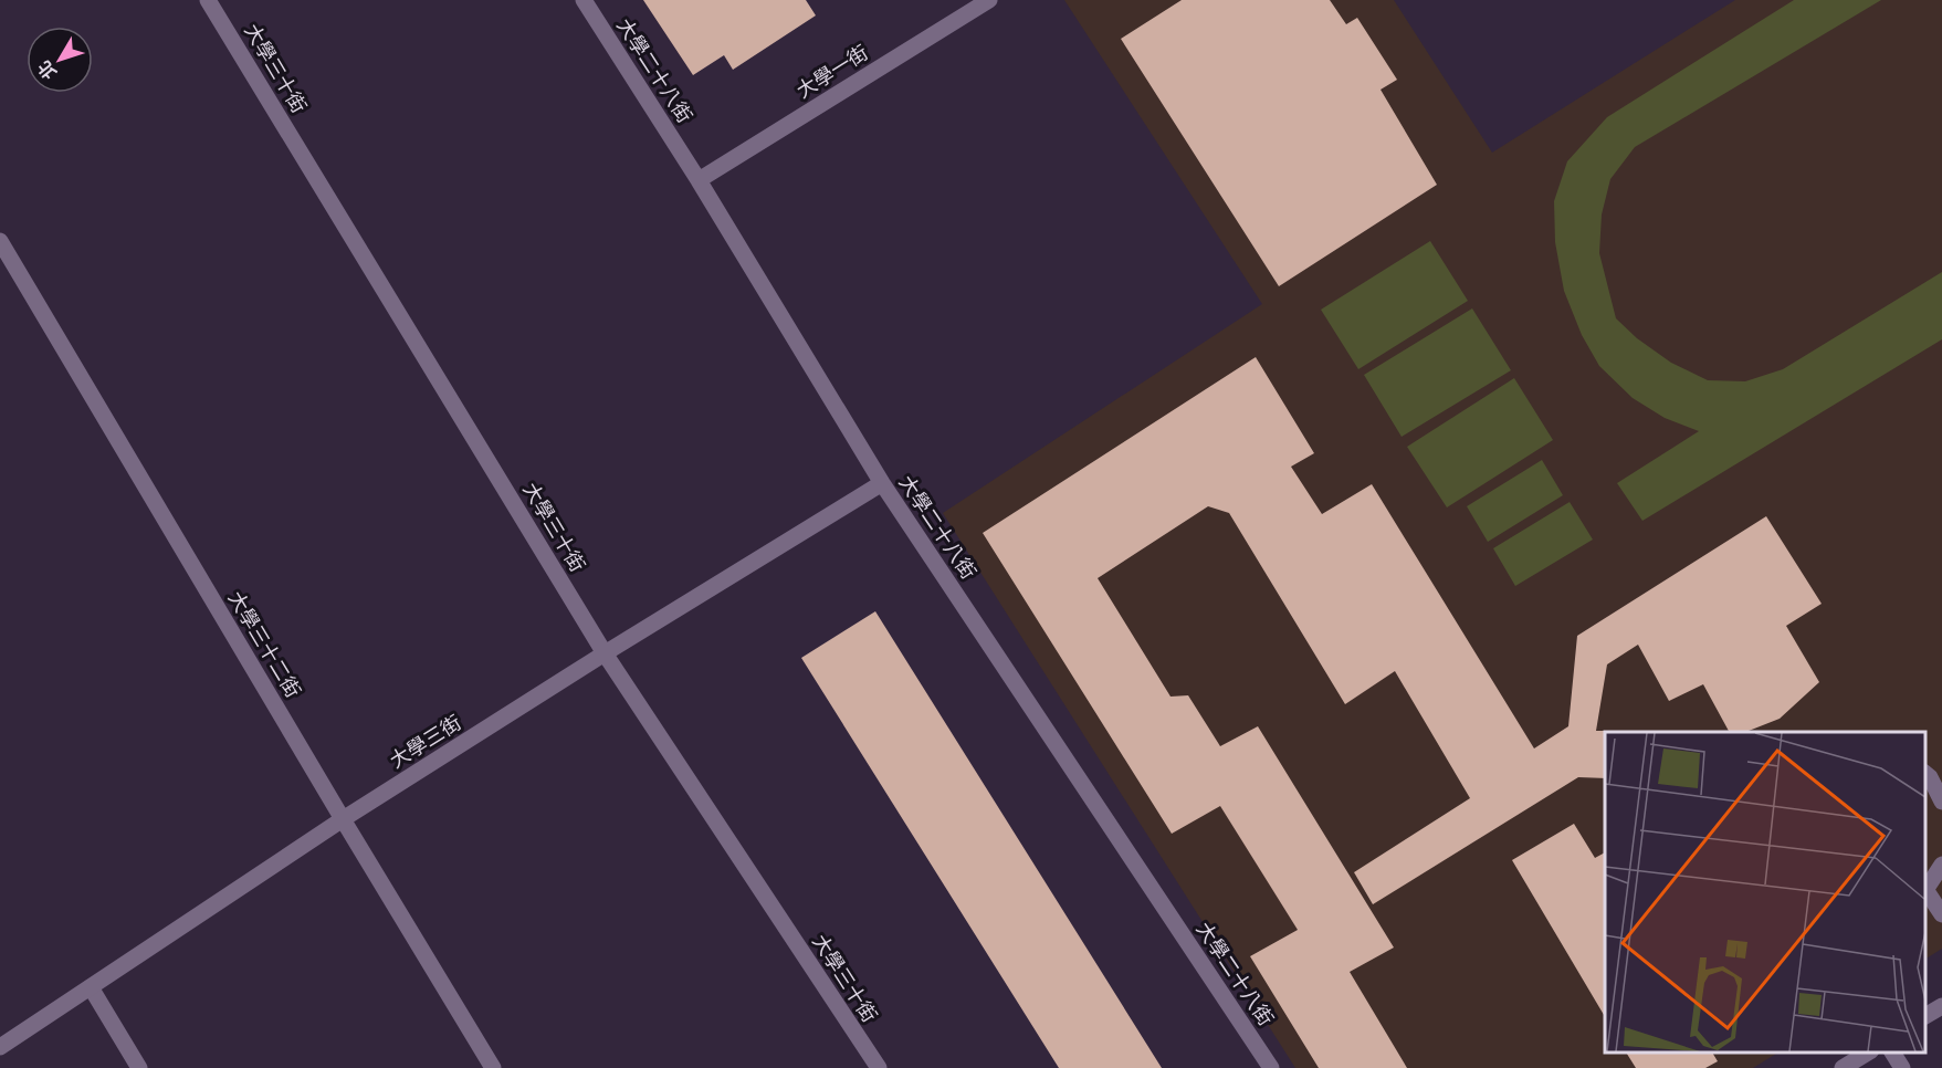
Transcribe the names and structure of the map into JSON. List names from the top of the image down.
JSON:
{
  "streets": {
    "street": [
      "大學三十街",
      "大學二十八街",
      "大學一街",
      "大學三十二街",
      "大學三街"
    ]
  },
  "crossings": [
    ["大學三十街", "大學三街"],
    ["大學二十八街", "大學一街"],
    ["大學二十八街", "大學三街"],
    ["大學三十二街", "大學三街"]
  ],
  "north": "bottom left"
}
